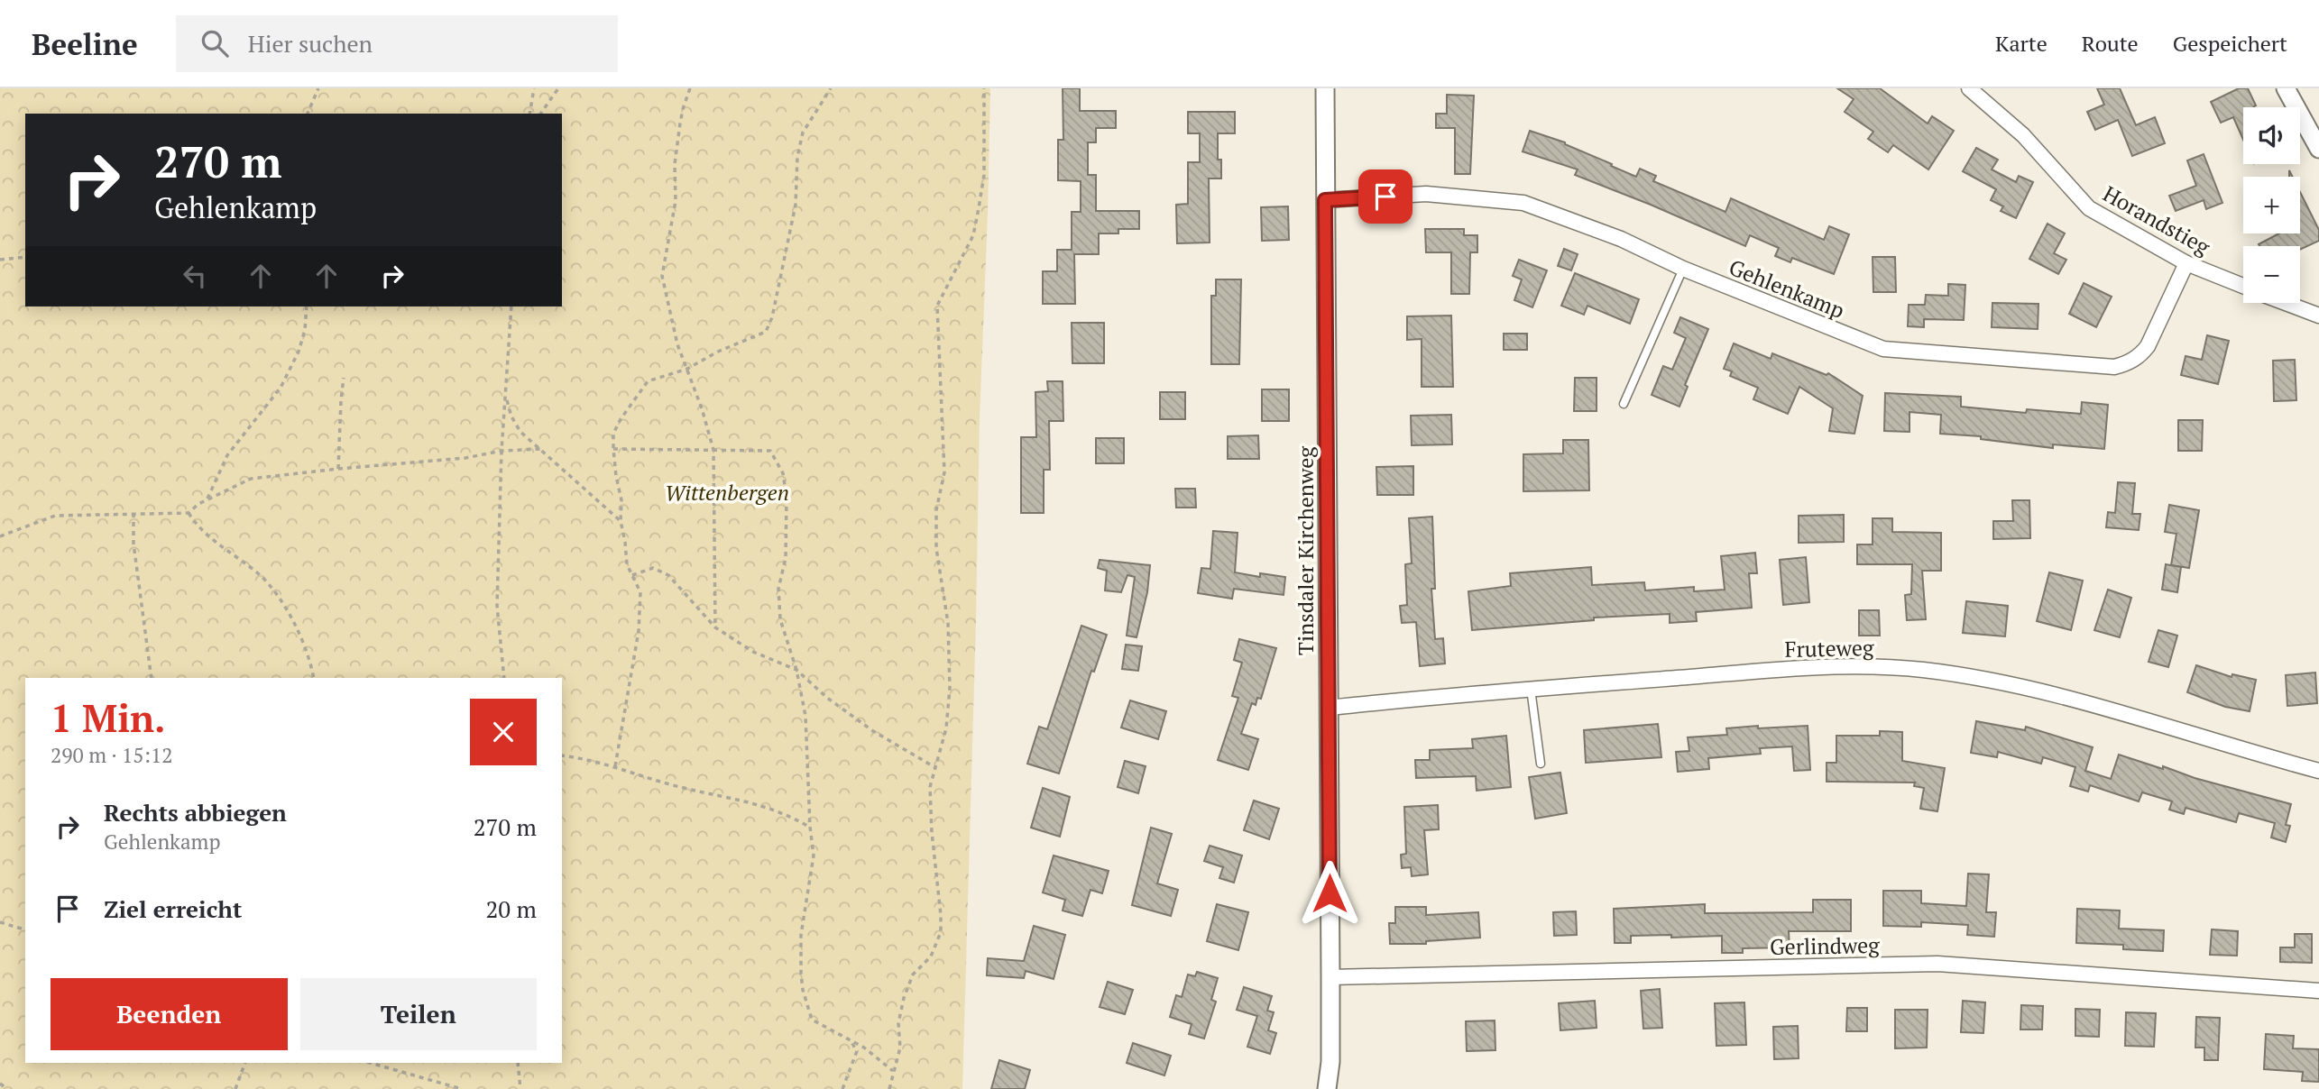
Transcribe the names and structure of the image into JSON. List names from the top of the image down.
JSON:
{
  "streets": {
    "street": [
      "Horandstieg",
      "Gehlenkamp",
      "Tinsdaler Kirchenweg",
      "Fruteweg",
      "Gerlindweg"
    ]
  },
  "crossings": [
    ["Horandstieg", "Gehlenkamp"],
    ["Gehlenkamp", "Tinsdaler Kirchenweg"],
    ["Tinsdaler Kirchenweg", "Fruteweg"],
    ["Tinsdaler Kirchenweg", "Gerlindweg"]
  ],
  "parks": ["Wittenbergen"],
  "page": {
    "header": "Beeline",
    "search": "Hier suchen",
    "nav": ["Karte", "Route", "Gespeichert"],
    "map_buttons": ["+", "−"],
    "turn": ["270 m", "Gehlenkamp"],
    "heading": ["1 Min.", "290 m · 15:12"],
    "list": [
      {
        "name": "Rechts abbiegen",
        "note": "Gehlenkamp",
        "value": "270 m"
      },
      {
        "name": "Ziel erreicht",
        "value": "20 m"
      }
    ],
    "buttons": ["Beenden", "Teilen"]
  }
}
